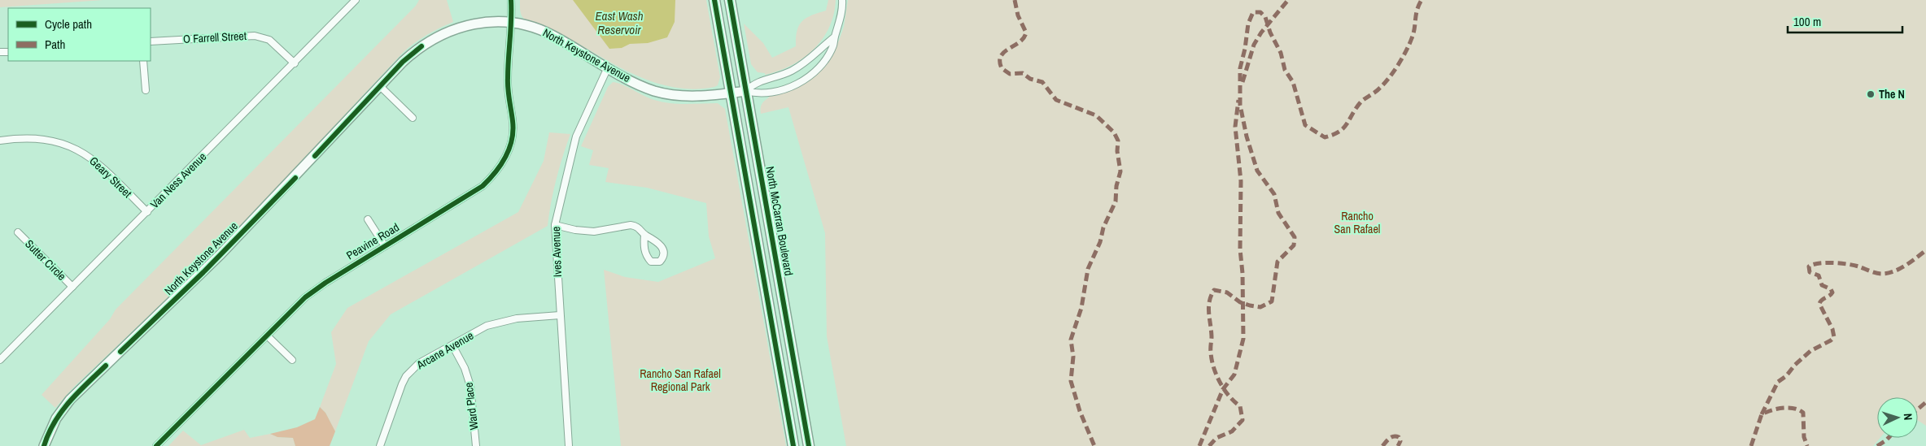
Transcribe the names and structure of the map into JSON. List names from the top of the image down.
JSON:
{
  "streets": {
    "main road": ["North McCarran Boulevard"],
    "street": [
      "O Farrell Street",
      "North Keystone Avenue",
      "Geary Street",
      "Van Ness Avenue",
      "Peavine Road",
      "Ives Avenue",
      "Sutter Circle",
      "Arcane Avenue",
      "Ward Place"
    ]
  },
  "crossings": [
    ["O Farrell Street", "Van Ness Avenue"],
    ["North Keystone Avenue", "North McCarran Boulevard"],
    ["North Keystone Avenue", "Peavine Road"],
    ["North Keystone Avenue", "Ives Avenue"],
    ["Geary Street", "Van Ness Avenue"],
    ["Van Ness Avenue", "Sutter Circle"],
    ["Ives Avenue", "Arcane Avenue"],
    ["Arcane Avenue", "Ward Place"]
  ],
  "water": ["East Wash Reservoir"],
  "parks": ["Rancho San Rafael", "Rancho San Rafael Regional Park"],
  "places": ["The N"],
  "legend": ["Cycle path", "Path"],
  "scale_bar": "100 m",
  "north": "right"
}
